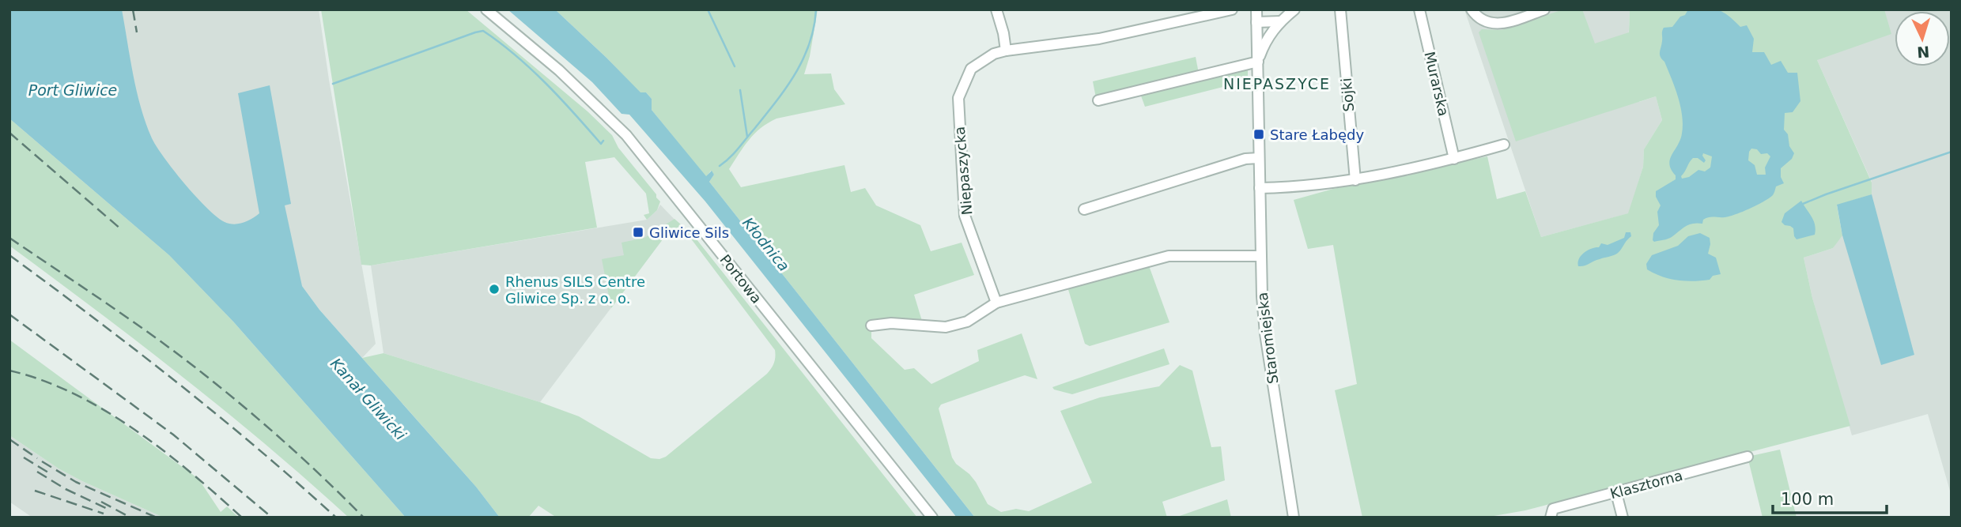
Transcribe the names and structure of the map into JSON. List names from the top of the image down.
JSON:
{
  "streets": {
    "street": [
      "Murarska",
      "Sojki",
      "Niepaszycka",
      "Portowa",
      "Staromiejska",
      "Klasztorna"
    ]
  },
  "districts": ["NIEPASZYCE"],
  "water": ["Port Gliwice", "Kłodnica", "Kanał Gliwicki"],
  "places": {
    "transit": ["Stare Łabędy", "Gliwice Sils"],
    "other": ["Rhenus SILS Centre Gliwice Sp. z o. o."]
  },
  "scale_bar": "100 m",
  "north": "bottom"
}
